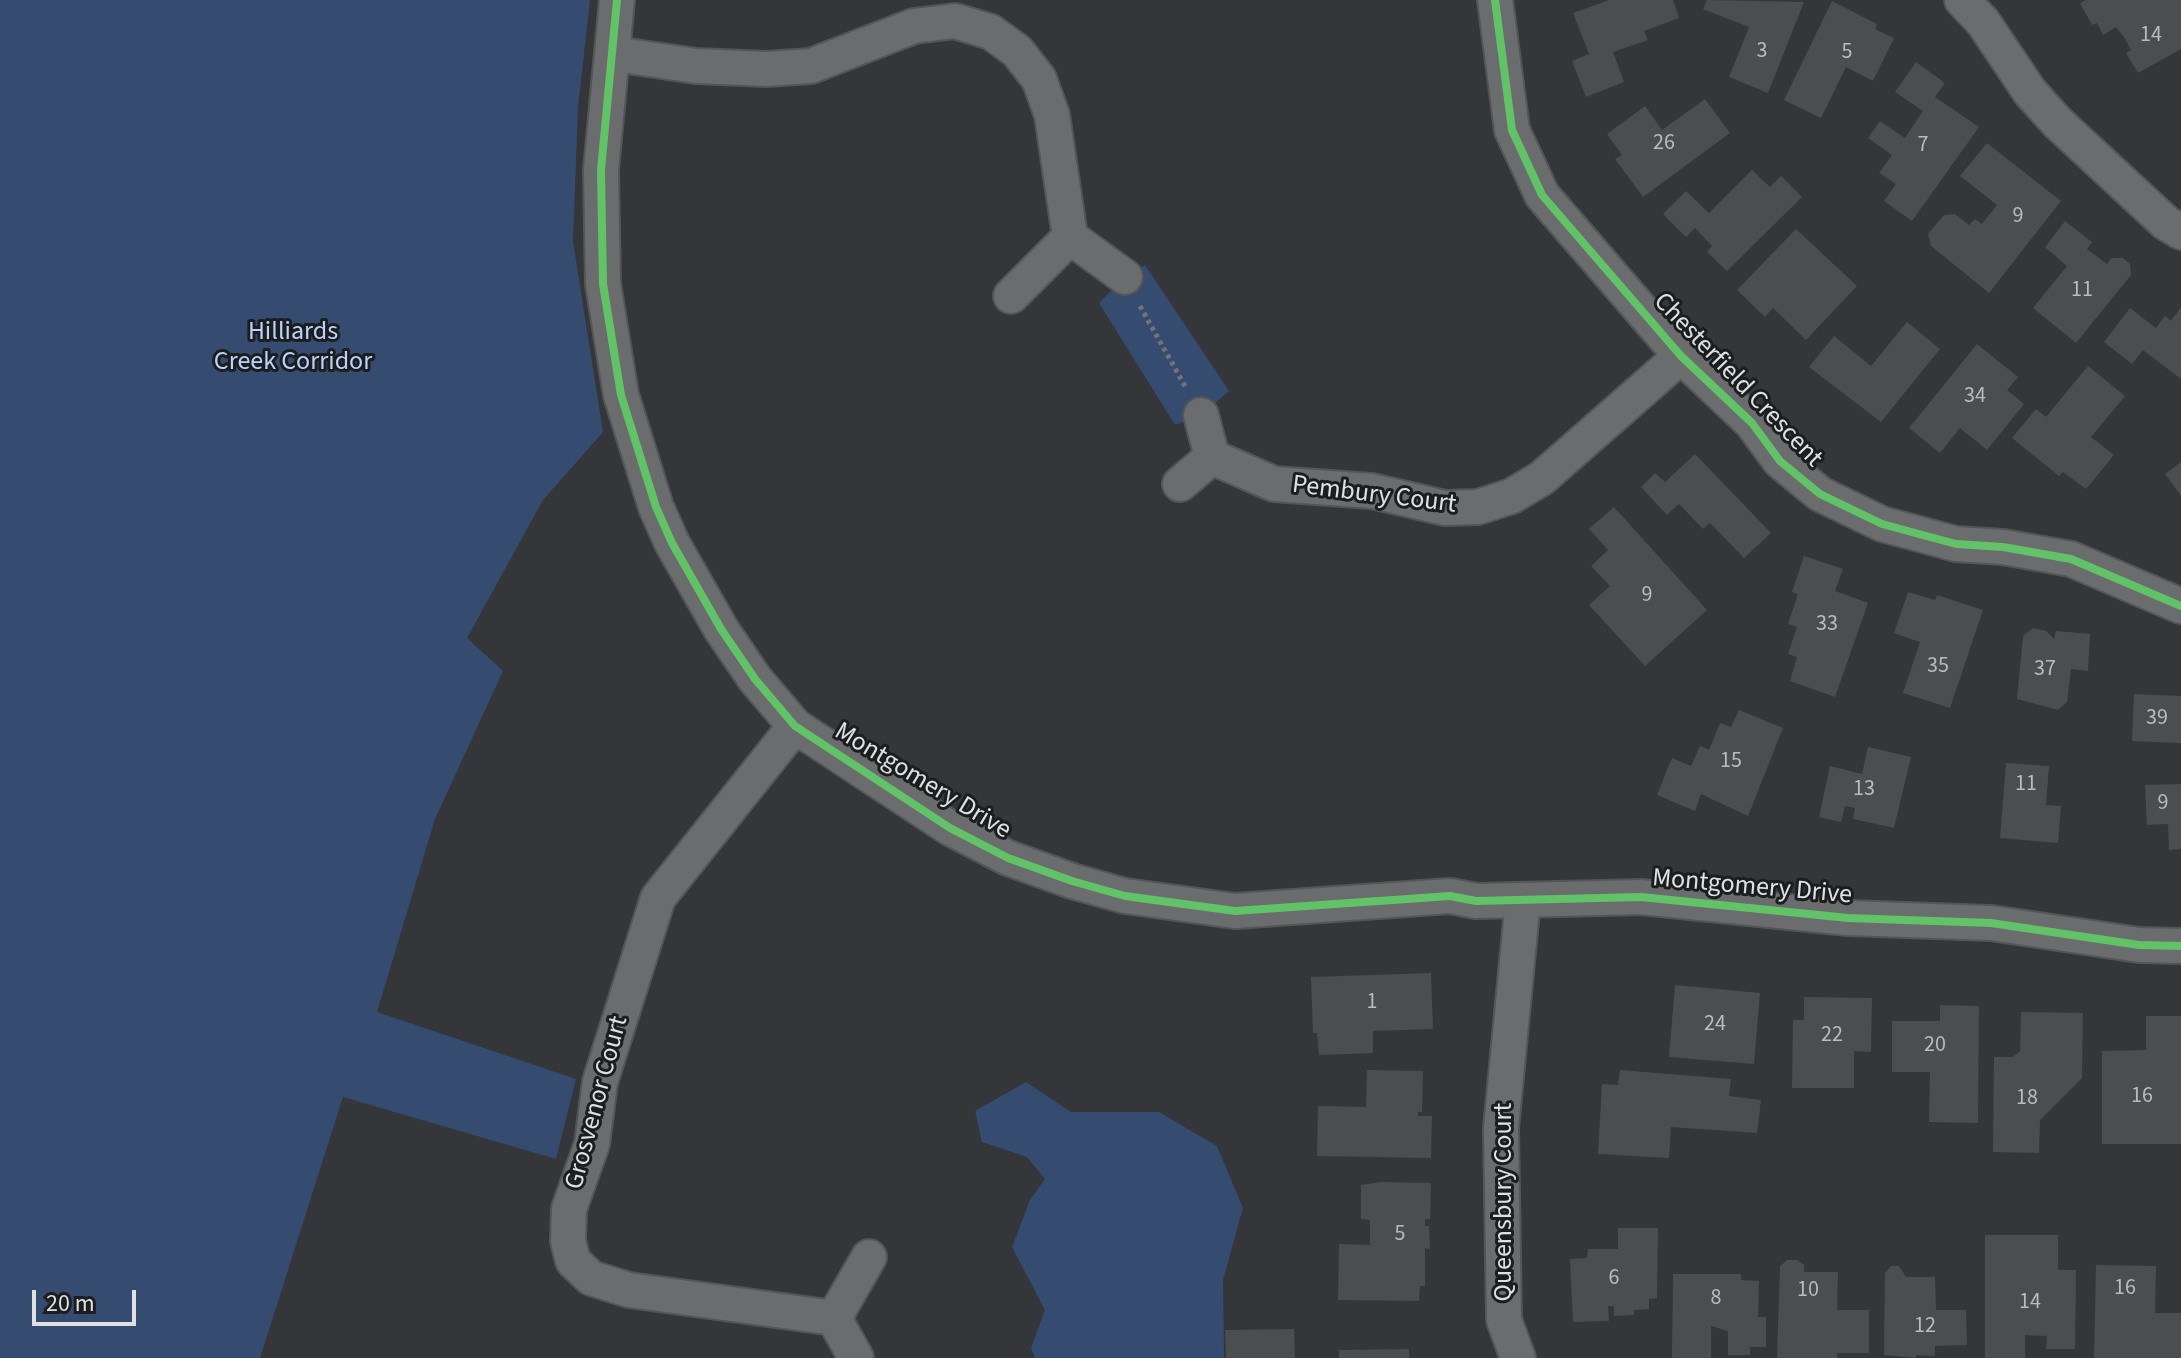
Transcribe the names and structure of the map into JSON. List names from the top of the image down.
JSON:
{
  "streets": {
    "street": [
      "Chesterfield Crescent",
      "Pembury Court",
      "Montgomery Drive",
      "Grosvenor Court",
      "Queensbury Court"
    ]
  },
  "crossings": [
    ["Chesterfield Crescent", "Pembury Court"],
    ["Montgomery Drive", "Grosvenor Court"],
    ["Montgomery Drive", "Queensbury Court"]
  ],
  "parks": ["Hilliards Creek Corridor"],
  "house_numbers": [
    "14",
    "3",
    "5",
    "26",
    "7",
    "9",
    "11",
    "34",
    "9",
    "33",
    "35",
    "37",
    "39",
    "15",
    "11",
    "13",
    "9",
    "1",
    "24",
    "22",
    "20",
    "16",
    "18",
    "5",
    "6",
    "16",
    "10",
    "8",
    "14",
    "12"
  ],
  "scale_bar": "20 m"
}
